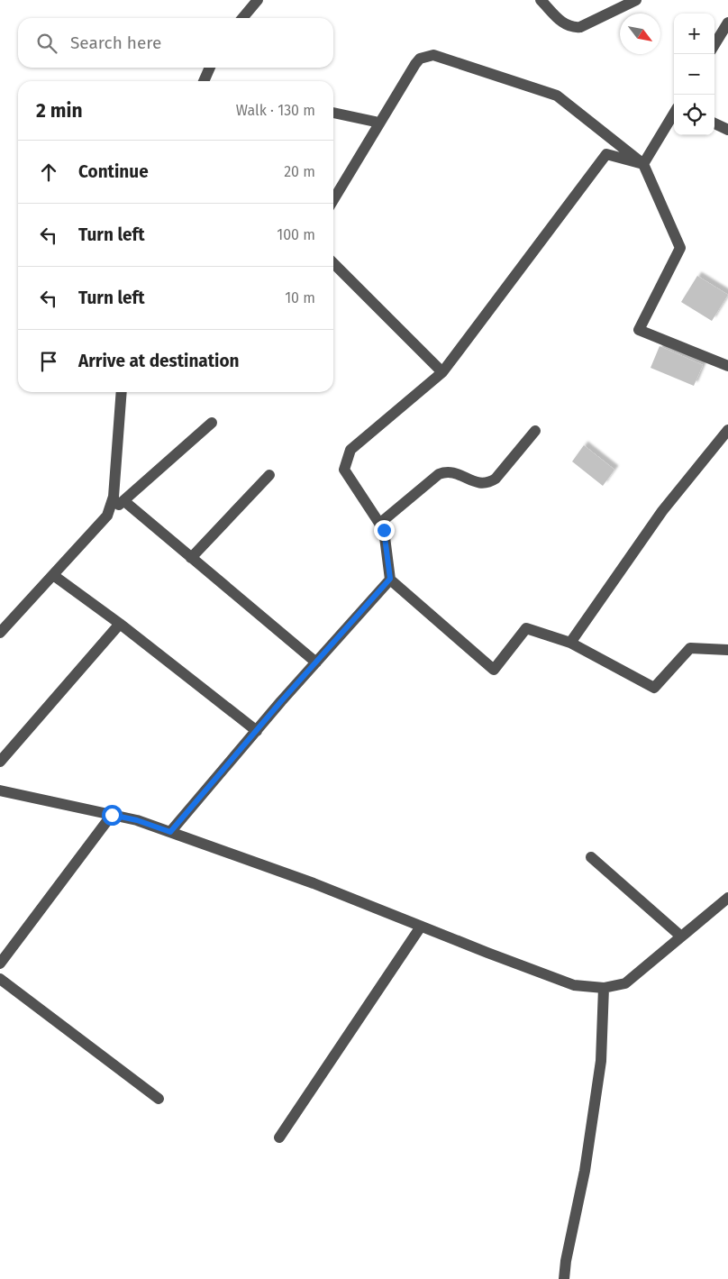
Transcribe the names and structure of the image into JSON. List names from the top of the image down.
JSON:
{
  "north": "bottom right",
  "page": {
    "map_buttons": ["+", "−"],
    "search": "Search here",
    "heading": ["2 min", "Walk · 130 m"],
    "list": [
      ["Continue", "20 m"],
      ["Turn left", "100 m"],
      ["Turn left", "10 m"],
      "Arrive at destination"
    ]
  }
}
